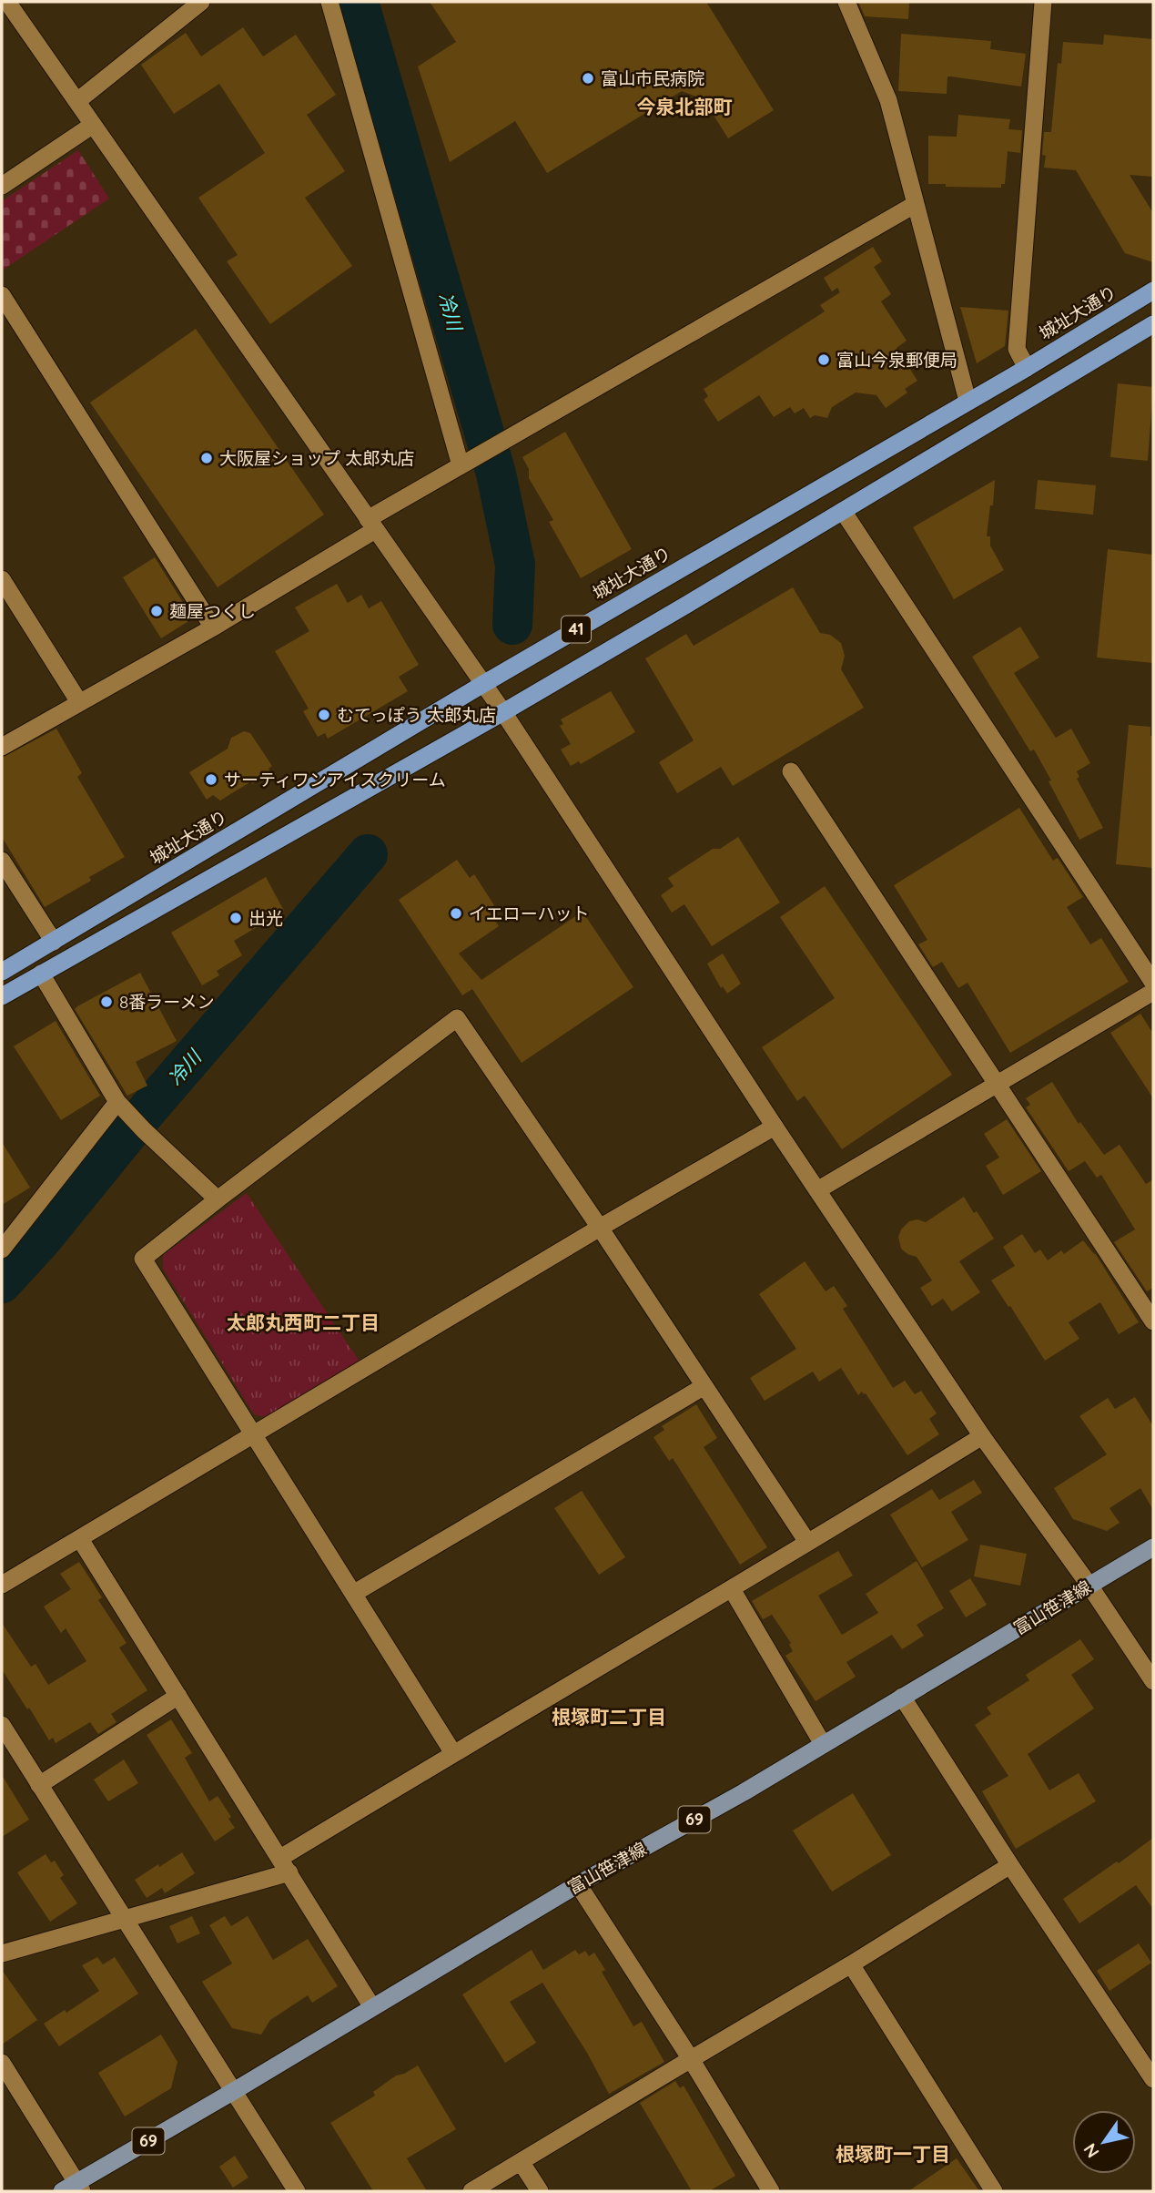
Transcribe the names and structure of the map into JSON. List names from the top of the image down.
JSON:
{
  "streets": {
    "highway": ["城址大通り", "41"],
    "main road": ["富山笹津線", "69"]
  },
  "districts": [
    "今泉北部町",
    "太郎丸西町二丁目",
    "根塚町二丁目",
    "根塚町一丁目"
  ],
  "water": ["冷川"],
  "places": [
    "富山市民病院",
    "富山今泉郵便局",
    "大阪屋ショップ 太郎丸店",
    "麺屋つくし",
    "むてっぽう 太郎丸店",
    "サーティワンアイスクリーム",
    "イエローハット",
    "出光",
    "8番ラーメン"
  ],
  "north": "bottom left"
}
